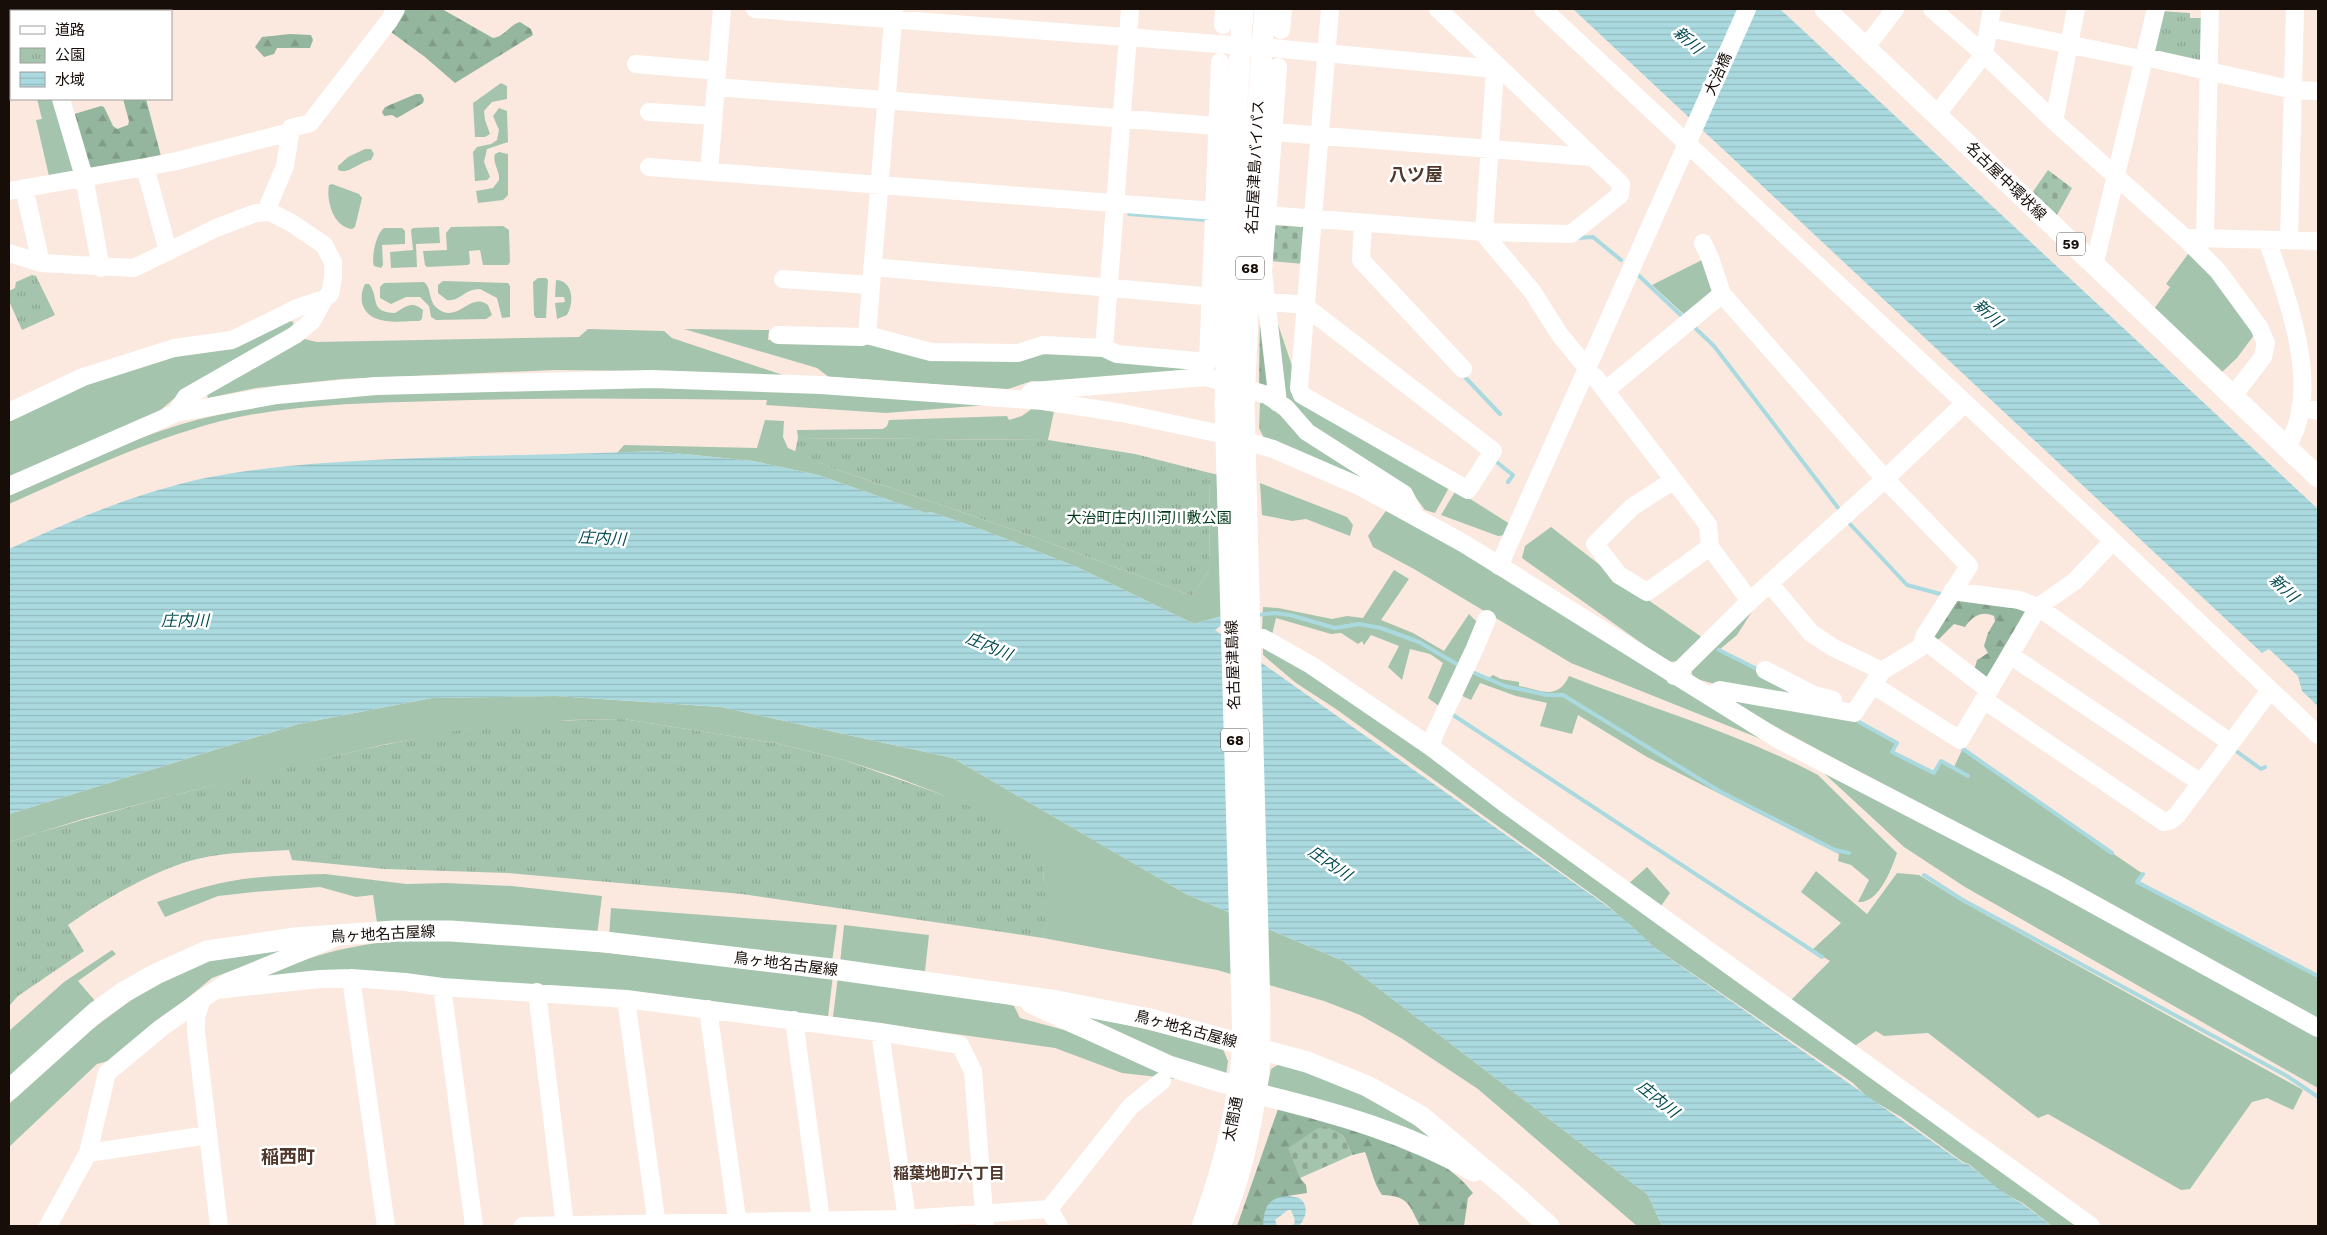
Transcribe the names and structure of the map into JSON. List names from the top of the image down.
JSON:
{
  "streets": {
    "main road": [
      "名古屋津島バイパス",
      "名古屋中環状線",
      "59",
      "68",
      "名古屋津島線",
      "鳥ヶ地名古屋線",
      "太閤通"
    ],
    "street": ["大治橋"]
  },
  "crossings": [
    ["名古屋津島バイパス", "名古屋津島線"],
    ["名古屋津島線", "太閤通"],
    ["鳥ヶ地名古屋線", "太閤通"]
  ],
  "districts": ["八ツ屋", "稲西町", "稲葉地町六丁目"],
  "water": ["新川", "庄内川"],
  "parks": ["大治町庄内川河川敷公園"],
  "legend": ["道路", "公園", "水域"]
}
